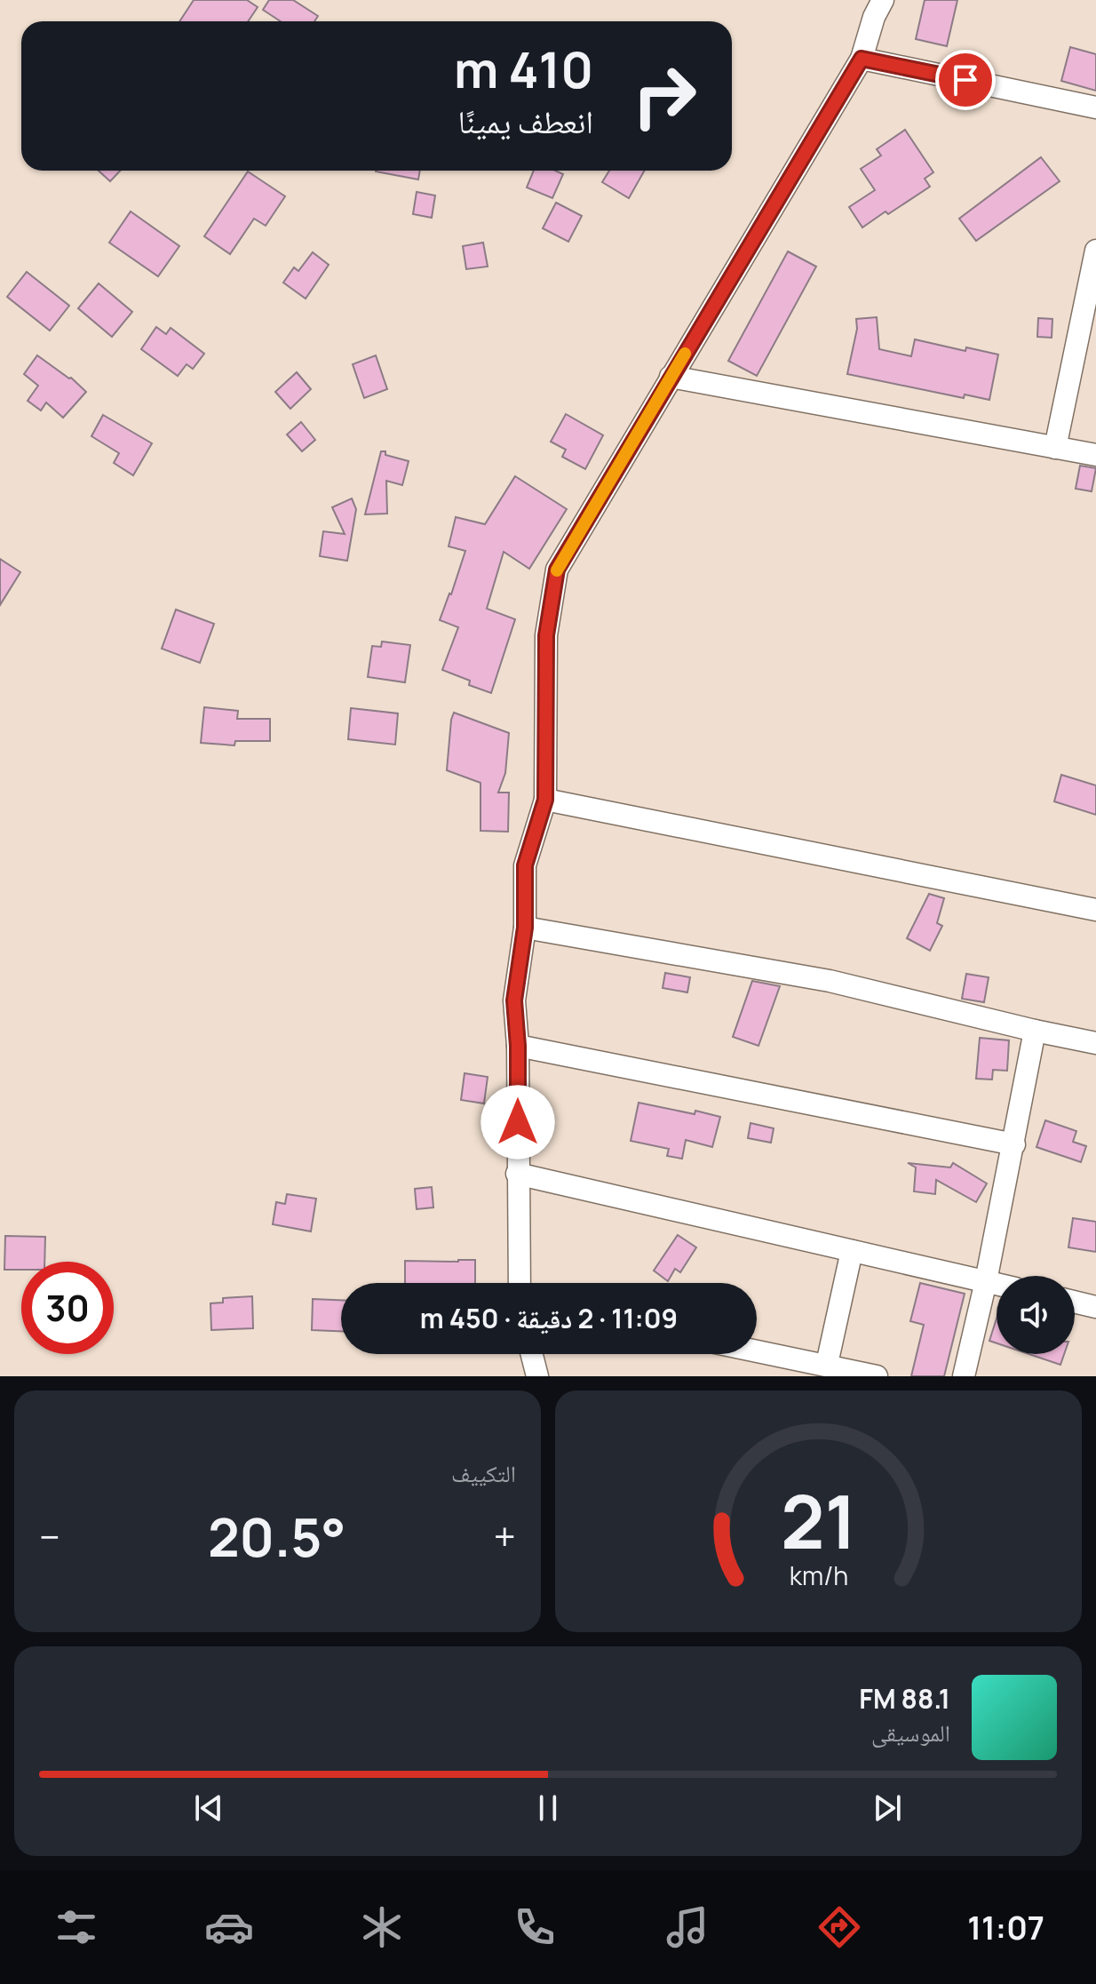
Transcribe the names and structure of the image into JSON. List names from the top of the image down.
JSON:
{
  "page": {
    "turn": ["410 m", "انعطف يمينًا"],
    "limit": "30",
    "trip": "11:09 · 2 دقيقة · 450 m",
    "tile": "التكييف",
    "heat": ["−", "20.5°", "+"],
    "song": ["88.1 FM", "الموسيقى"],
    "tabs": "11:07",
    "gauge": ["21", "km/h"]
  }
}
